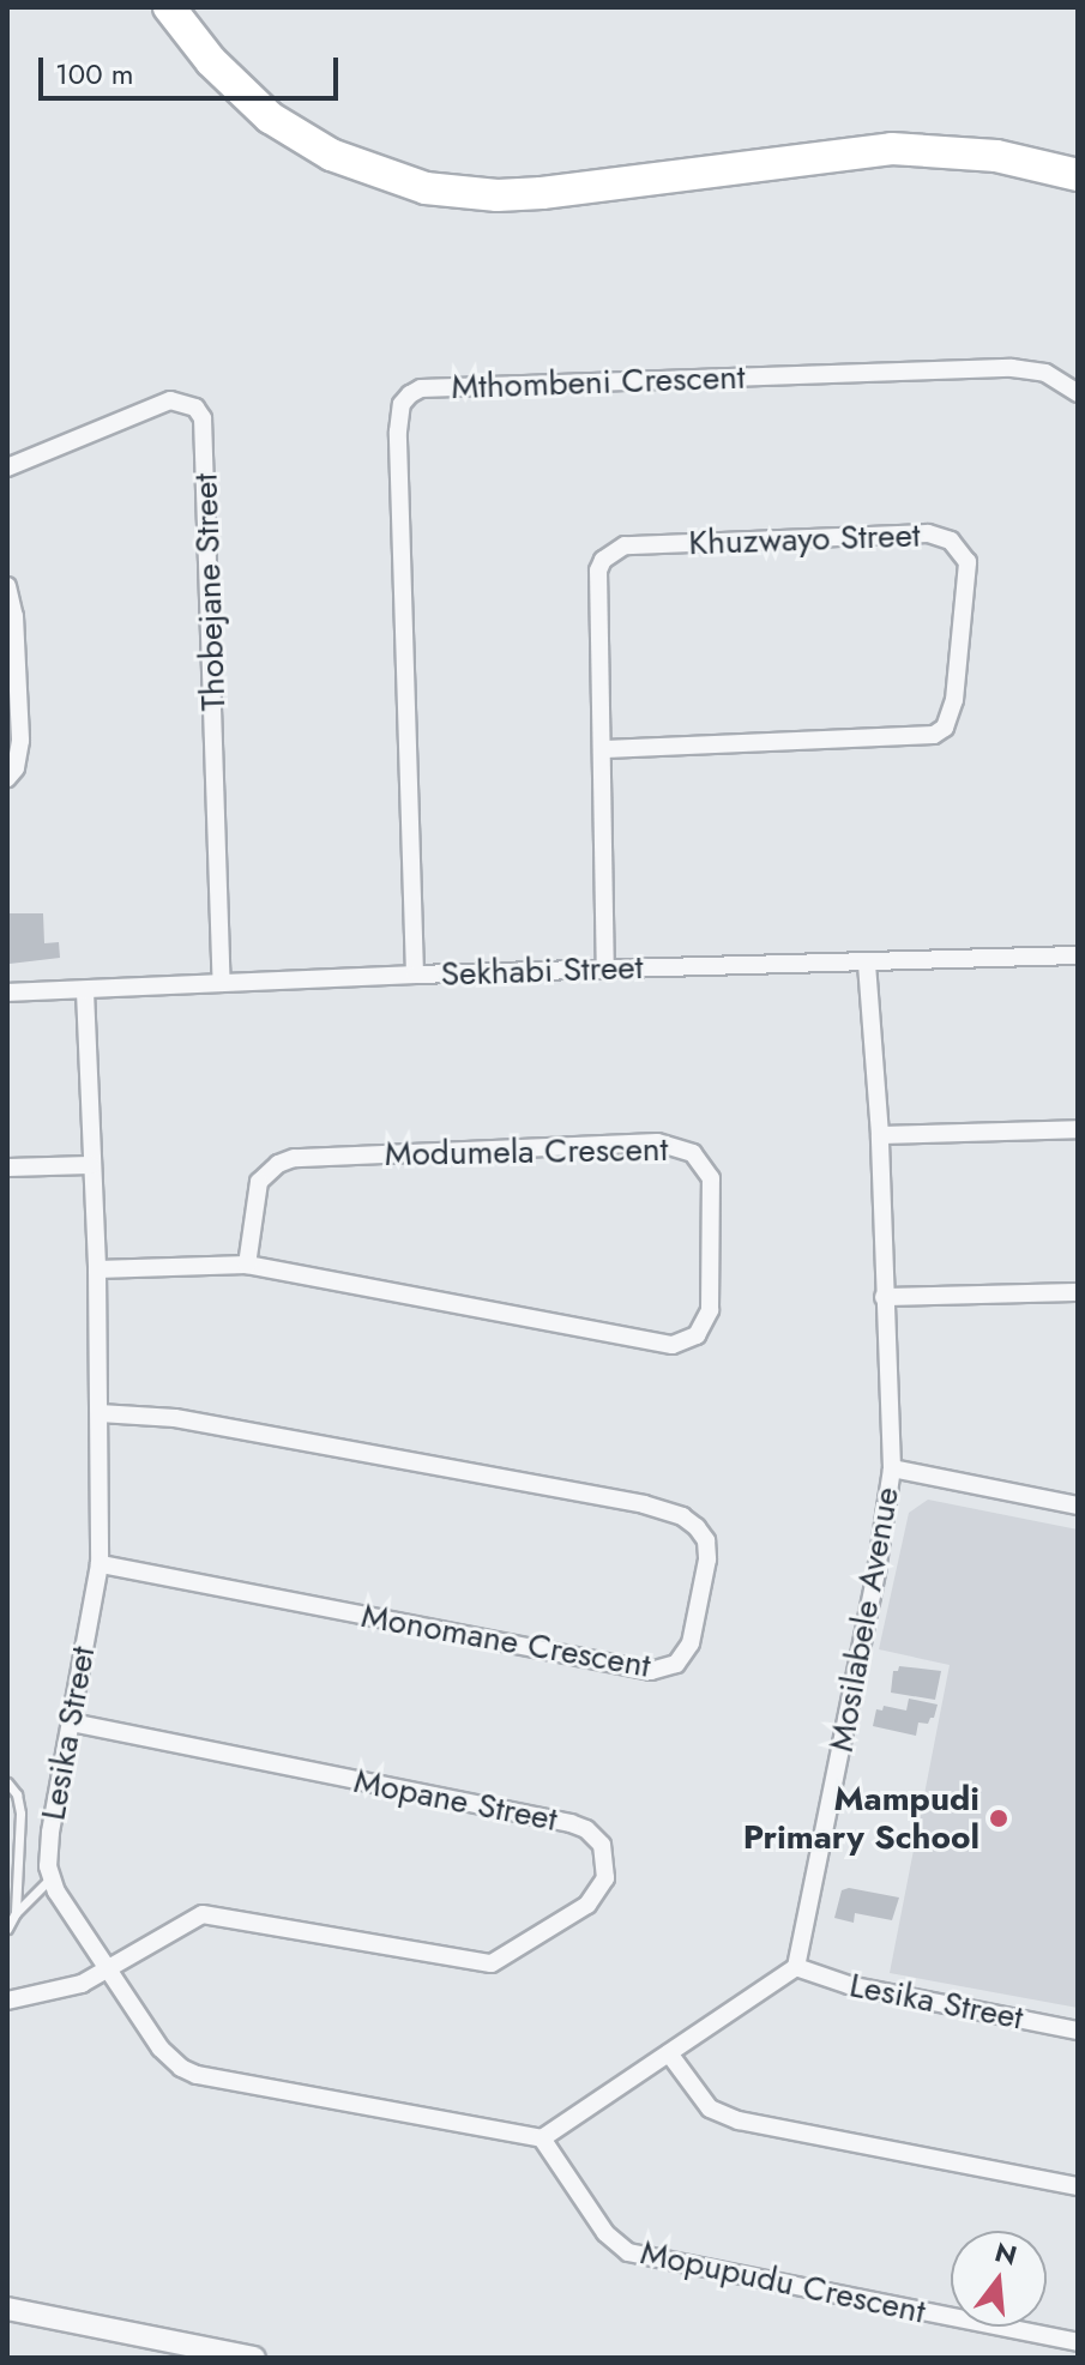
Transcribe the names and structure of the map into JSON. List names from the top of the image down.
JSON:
{
  "streets": {
    "street": [
      "Mthombeni Crescent",
      "Khuzwayo Street",
      "Thobejane Street",
      "Sekhabi Street",
      "Modumela Crescent",
      "Mosilabele Avenue",
      "Monomane Crescent",
      "Lesika Street",
      "Mopane Street",
      "Mopupudu Crescent"
    ]
  },
  "crossings": [
    ["Mthombeni Crescent", "Sekhabi Street"],
    ["Khuzwayo Street", "Sekhabi Street"],
    ["Thobejane Street", "Sekhabi Street"],
    ["Sekhabi Street", "Mosilabele Avenue"],
    ["Sekhabi Street", "Lesika Street"],
    ["Modumela Crescent", "Lesika Street"],
    ["Mosilabele Avenue", "Lesika Street"],
    ["Monomane Crescent", "Lesika Street"],
    ["Lesika Street", "Mopane Street"]
  ],
  "places": ["Mampudi Primary School"],
  "scale_bar": "100 m",
  "north": "top"
}
